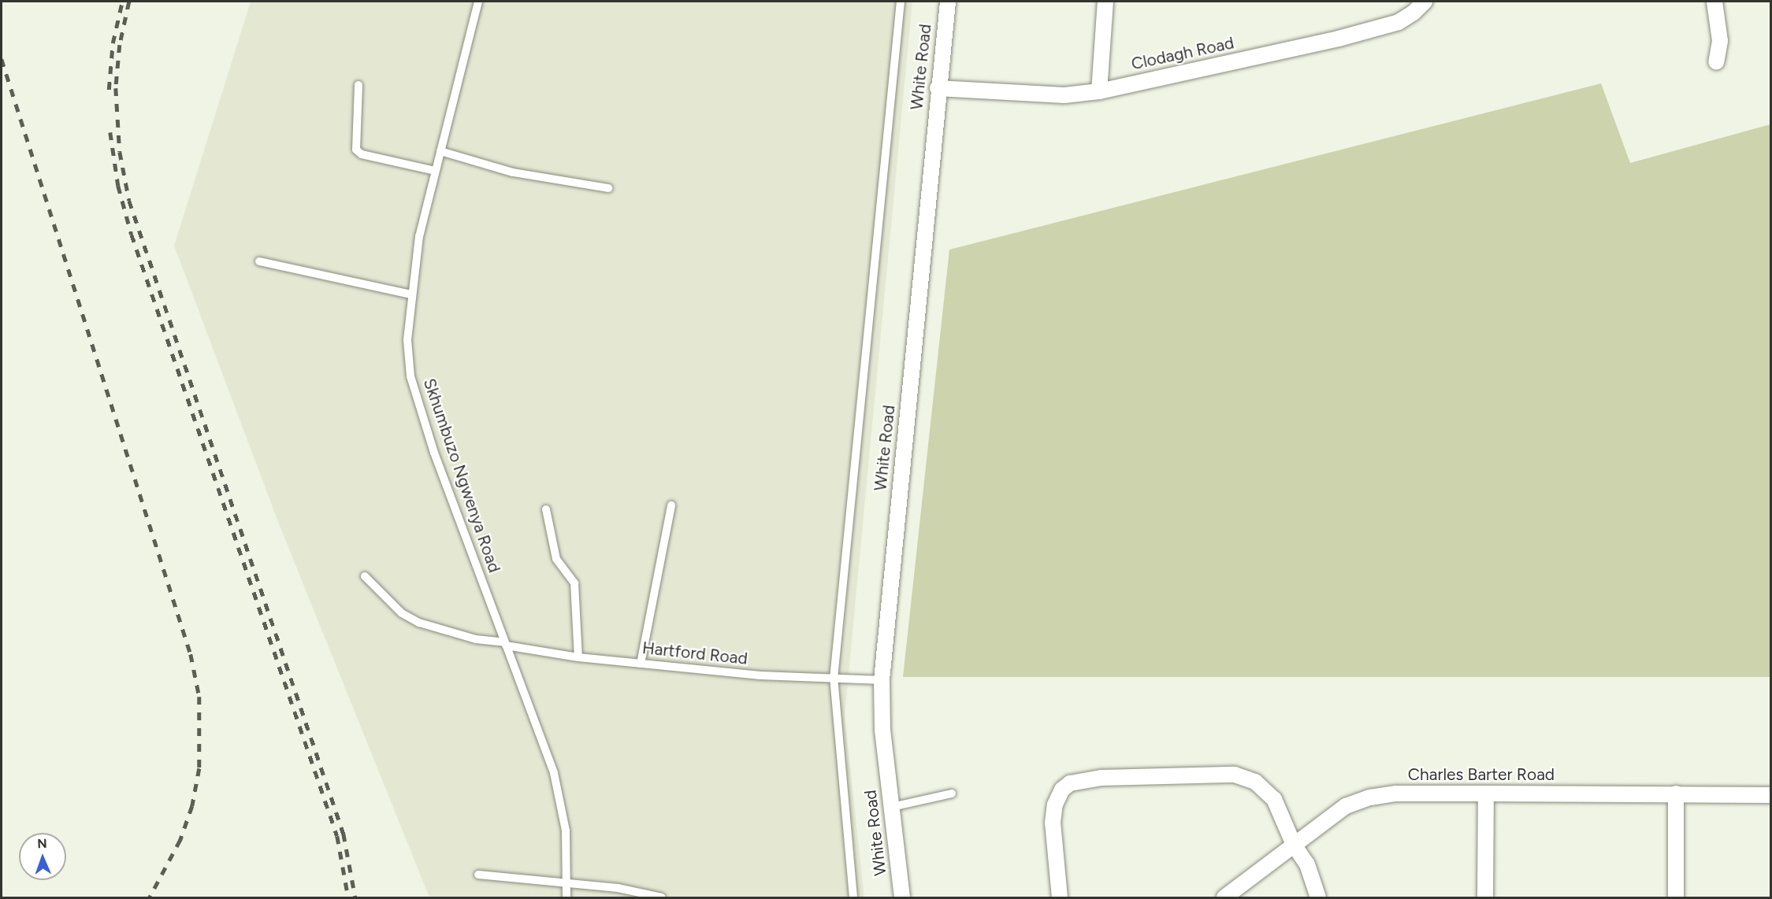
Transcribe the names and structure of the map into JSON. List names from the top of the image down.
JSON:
{
  "streets": {
    "street": ["Clodagh Road", "White Road", "Charles Barter Road"],
    "lane": ["Skhumbuzo Ngwenya Road", "Hartford Road"]
  },
  "crossings": [
    ["Clodagh Road", "White Road"],
    ["White Road", "Hartford Road"],
    ["Skhumbuzo Ngwenya Road", "Hartford Road"]
  ],
  "north": "top"
}
